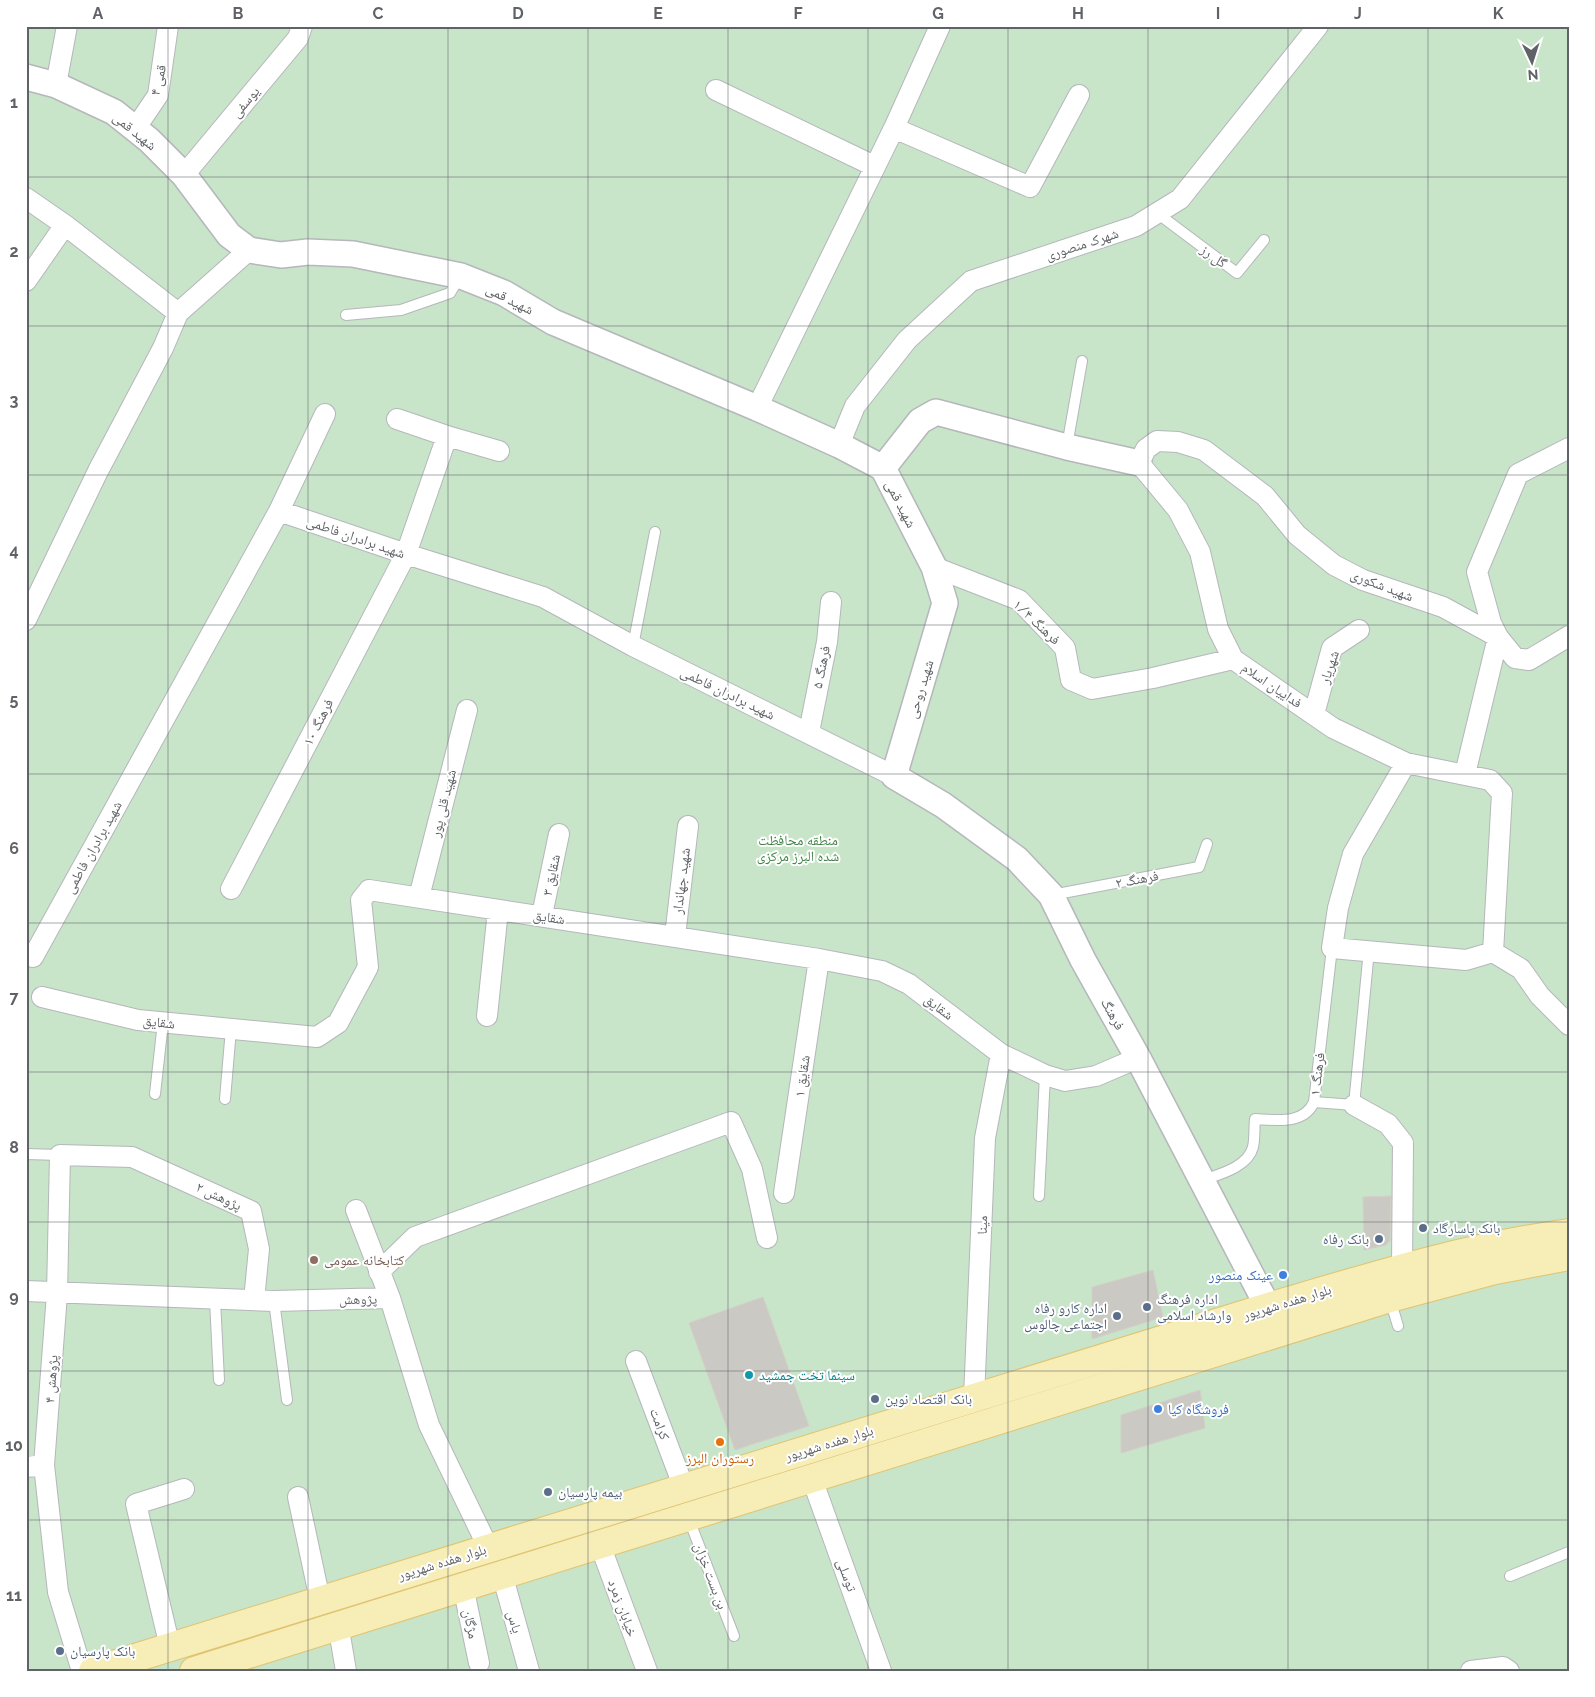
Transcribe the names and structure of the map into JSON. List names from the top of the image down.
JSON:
{
  "streets": {
    "main road": ["بلوار هفده شهریور"],
    "street": [
      "قمی ۴",
      "یوسفی",
      "شهید قمی",
      "شهرک منصوری",
      "شهید برادران فاطمی",
      "شهید شکوری",
      "فرهنگ ۱/۴",
      "فرهنگ ۵",
      "شهریار",
      "فداییان اسلام",
      "شهید روحی",
      "فرهنگ ۱۰",
      "شهید قلی پور",
      "شقایق ۳",
      "شهید جهاندار",
      "شقایق",
      "فرهنگ",
      "شقایق ۱",
      "پژوهش ۲",
      "مینا",
      "پژوهش",
      "پژوهش ۴",
      "کرامت",
      "توسلی",
      "خیابان زمرد",
      "یاس",
      "مژگان"
    ],
    "lane": [
      "گل رز",
      "فرهنگ ۲",
      "فرهنگ ۱",
      "بن بست خزان"
    ]
  },
  "crossings": [
    ["قمی ۴", "شهید قمی"],
    ["یوسفی", "شهید قمی"],
    ["شهید قمی", "شهرک منصوری"],
    ["شهید قمی", "فرهنگ ۱/۴"],
    ["شهید قمی", "شهید روحی"],
    ["شهرک منصوری", "گل رز"],
    ["شهید برادران فاطمی", "فرهنگ ۵"],
    ["شهید برادران فاطمی", "شهید روحی"],
    ["شهید برادران فاطمی", "فرهنگ ۱۰"],
    ["شهید برادران فاطمی", "فرهنگ"],
    ["شهید شکوری", "فداییان اسلام"],
    ["فرهنگ ۱/۴", "فداییان اسلام"],
    ["شهریار", "فداییان اسلام"],
    ["شهید روحی", "فرهنگ"],
    ["شهید قلی پور", "شقایق"],
    ["شقایق ۳", "شقایق"],
    ["فرهنگ ۲", "فرهنگ"],
    ["شهید جهاندار", "شقایق"],
    ["شقایق", "فرهنگ"],
    ["شقایق", "شقایق ۱"],
    ["شقایق", "مینا"],
    ["فرهنگ", "فرهنگ ۱"],
    ["فرهنگ", "بلوار هفده شهریور"],
    ["پژوهش ۲", "پژوهش"],
    ["پژوهش ۲", "پژوهش ۴"],
    ["مینا", "بلوار هفده شهریور"],
    ["پژوهش", "بلوار هفده شهریور"],
    ["پژوهش", "پژوهش ۴"],
    ["بلوار هفده شهریور", "کرامت"],
    ["بلوار هفده شهریور", "توسلی"],
    ["بلوار هفده شهریور", "بن بست خزان"],
    ["بلوار هفده شهریور", "خیابان زمرد"],
    ["بلوار هفده شهریور", "یاس"],
    ["بلوار هفده شهریور", "مژگان"]
  ],
  "parks": ["منطقه محافظت شده البرز مرکزی"],
  "places": [
    "بانک پاسارگاد",
    "بانک رفاه",
    "کتابخانه عمومی",
    "عینک منصور",
    "اداره فرهنگ وارشاد اسلامی",
    "اداره کارو رفاه اجتماعی چالوس",
    "سینما تخت جمشید",
    "بانک اقتصاد نوین",
    "فروشگاه کیا",
    "رستوران البرز",
    "بیمه پارسیان",
    "بانک پارسیان"
  ],
  "north": "bottom",
  "grid": {
    "columns": [
      "A",
      "B",
      "C",
      "D",
      "E",
      "F",
      "G",
      "H",
      "I",
      "J",
      "K"
    ],
    "rows": [
      "1",
      "2",
      "3",
      "4",
      "5",
      "6",
      "7",
      "8",
      "9",
      "10",
      "11"
    ]
  }
}
